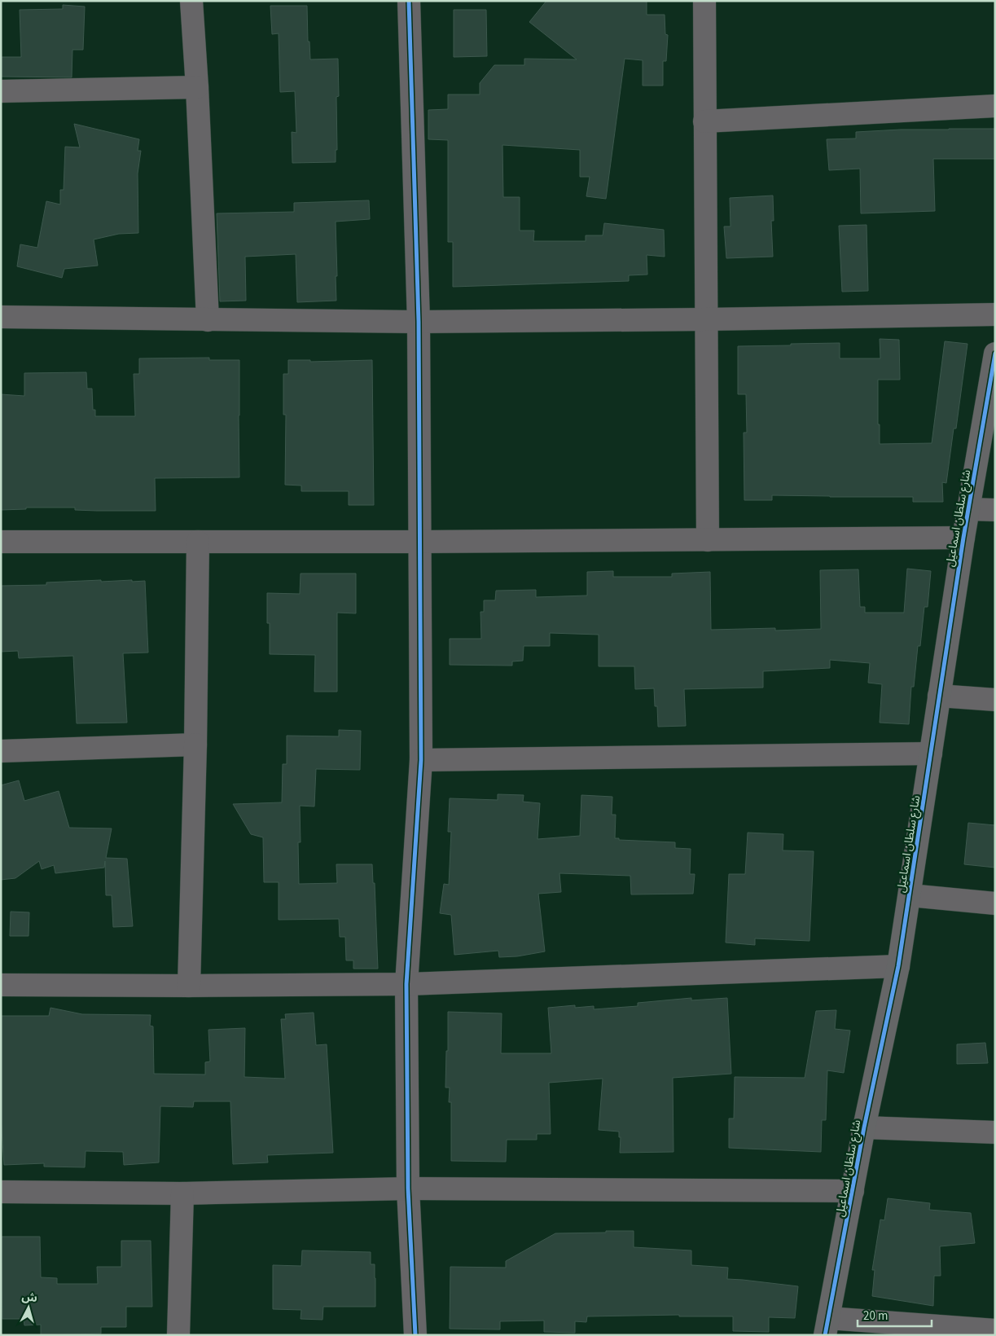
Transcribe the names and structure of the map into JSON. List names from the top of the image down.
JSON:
{
  "streets": {
    "street": ["شارع سلطان اسماعيل"]
  },
  "scale_bar": "20 m",
  "north": "top"
}
